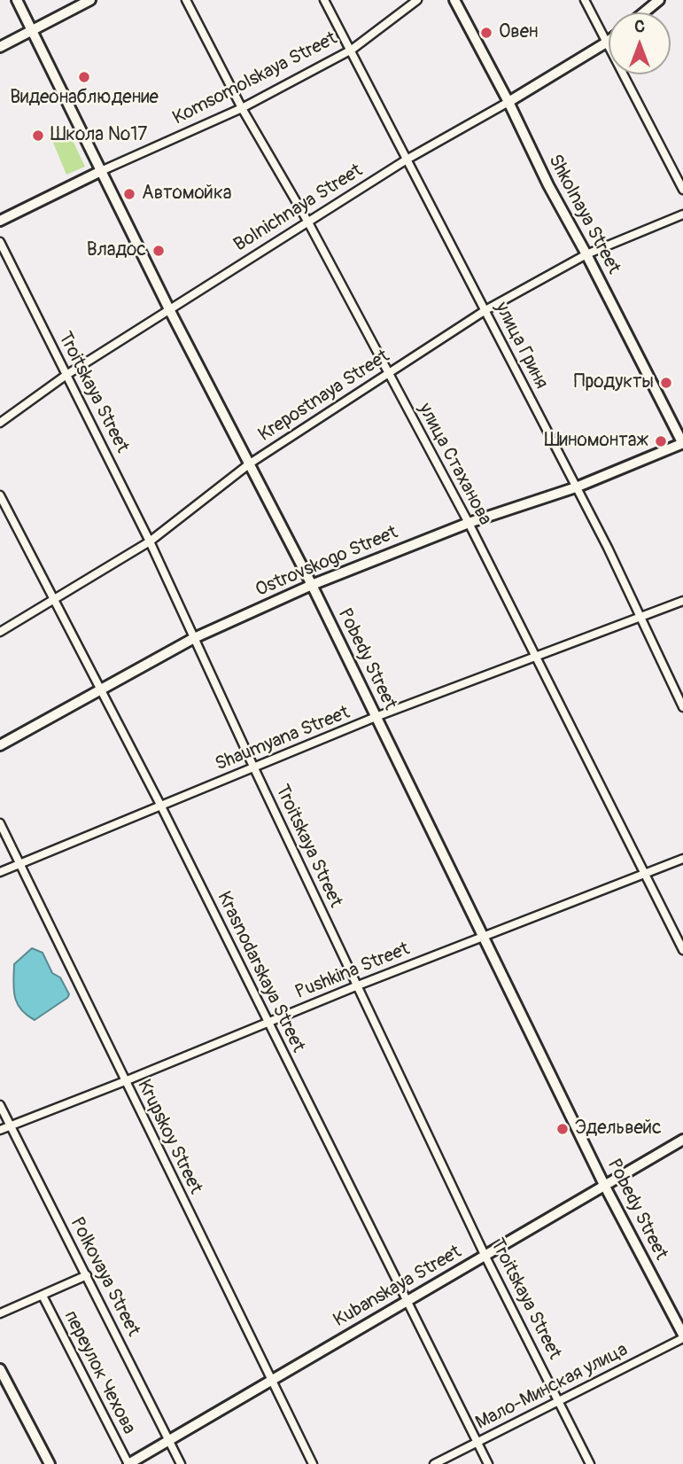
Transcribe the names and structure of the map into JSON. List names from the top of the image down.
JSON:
{
  "streets": {
    "street": [
      "Komsomolskaya Street",
      "Bolnichnaya Street",
      "Shkolnaya Street",
      "улица Гриня",
      "Troitskaya Street",
      "Krepostnaya Street",
      "улица Стаханова",
      "Ostrovskogo Street",
      "Pobedy Street",
      "Shaumyana Street",
      "Pushkina Street",
      "Krasnodarskaya Street",
      "Krupskoy Street",
      "Polkovaya Street",
      "Kubanskaya Street",
      "переулок Чехова",
      "Мало-Минская улица"
    ]
  },
  "crossings": [
    ["Komsomolskaya Street", "улица Гриня"],
    ["Komsomolskaya Street", "улица Стаханова"],
    ["Komsomolskaya Street", "Pobedy Street"],
    ["Bolnichnaya Street", "Shkolnaya Street"],
    ["Bolnichnaya Street", "улица Гриня"],
    ["Bolnichnaya Street", "Troitskaya Street"],
    ["Bolnichnaya Street", "улица Стаханова"],
    ["Bolnichnaya Street", "Pobedy Street"],
    ["Shkolnaya Street", "Krepostnaya Street"],
    ["Shkolnaya Street", "Ostrovskogo Street"],
    ["улица Гриня", "Krepostnaya Street"],
    ["улица Гриня", "Ostrovskogo Street"],
    ["улица Гриня", "Shaumyana Street"],
    ["Troitskaya Street", "Krepostnaya Street"],
    ["Troitskaya Street", "Ostrovskogo Street"],
    ["Troitskaya Street", "Shaumyana Street"],
    ["Troitskaya Street", "Pushkina Street"],
    ["Troitskaya Street", "Kubanskaya Street"],
    ["Troitskaya Street", "Мало-Минская улица"],
    ["Krepostnaya Street", "улица Стаханова"],
    ["Krepostnaya Street", "Pobedy Street"],
    ["Krepostnaya Street", "Krasnodarskaya Street"],
    ["улица Стаханова", "Ostrovskogo Street"],
    ["улица Стаханова", "Shaumyana Street"],
    ["улица Стаханова", "Pushkina Street"],
    ["Ostrovskogo Street", "Pobedy Street"],
    ["Ostrovskogo Street", "Krasnodarskaya Street"],
    ["Pobedy Street", "Shaumyana Street"],
    ["Pobedy Street", "Pushkina Street"],
    ["Pobedy Street", "Kubanskaya Street"],
    ["Pobedy Street", "Мало-Минская улица"],
    ["Shaumyana Street", "Krasnodarskaya Street"],
    ["Shaumyana Street", "Krupskoy Street"],
    ["Pushkina Street", "Krasnodarskaya Street"],
    ["Pushkina Street", "Krupskoy Street"],
    ["Pushkina Street", "Polkovaya Street"],
    ["Krasnodarskaya Street", "Kubanskaya Street"],
    ["Krasnodarskaya Street", "Мало-Минская улица"],
    ["Krupskoy Street", "Kubanskaya Street"],
    ["Polkovaya Street", "Kubanskaya Street"],
    ["Kubanskaya Street", "переулок Чехова"]
  ],
  "places": [
    "Овен",
    "Видеонаблюдение",
    "Школа №17",
    "Автомойка",
    "Владос",
    "Продукты",
    "Шиномонтаж",
    "Эдельвейс"
  ],
  "north": "top"
}
